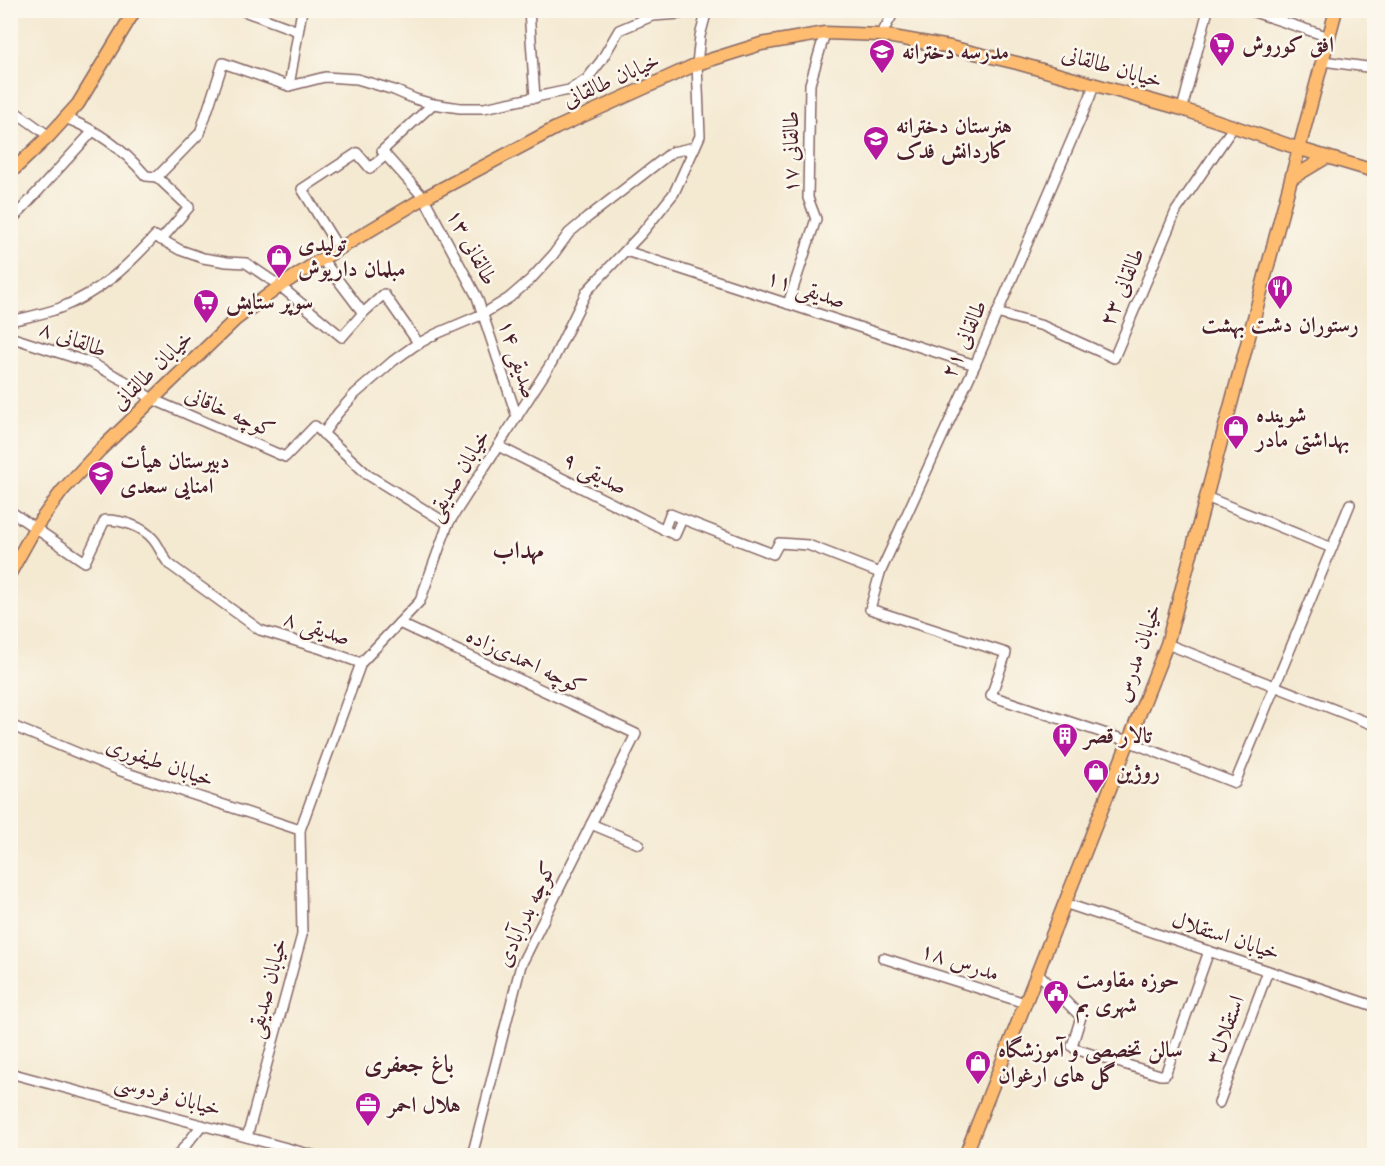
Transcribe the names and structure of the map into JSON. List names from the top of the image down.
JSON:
{
  "streets": {
    "main road": ["خیابان طالقانی", "خیابان مدرس"],
    "street": [
      "طالقانی ۱۷",
      "طالقانی ۱۳",
      "طالقانی ۲۳",
      "صدیقی ۱۱",
      "طالقانی ۸",
      "طالقانی ۲۱",
      "صدیقی ۱۴",
      "کوچه خاقانی",
      "صدیقی ۹",
      "خیابان صدیقی",
      "صدیقی ۸",
      "کوچه احمدی‌زاده",
      "خیابان طیفوری",
      "کوچه بدرآبادی",
      "خیابان استقلال",
      "مدرس ۱۸",
      "استقلال۳",
      "خیابان فردوسی"
    ]
  },
  "crossings": [
    ["خیابان طالقانی", "طالقانی ۱۷"],
    ["خیابان طالقانی", "طالقانی ۱۳"],
    ["خیابان طالقانی", "طالقانی ۲۳"],
    ["خیابان طالقانی", "طالقانی ۸"],
    ["خیابان طالقانی", "طالقانی ۲۱"],
    ["خیابان طالقانی", "کوچه خاقانی"],
    ["خیابان طالقانی", "خیابان صدیقی"],
    ["خیابان طالقانی", "صدیقی ۸"],
    ["خیابان طالقانی", "خیابان مدرس"],
    ["طالقانی ۱۷", "صدیقی ۱۱"],
    ["طالقانی ۱۳", "صدیقی ۱۴"],
    ["طالقانی ۲۳", "طالقانی ۲۱"],
    ["صدیقی ۱۱", "طالقانی ۲۱"],
    ["صدیقی ۱۱", "خیابان صدیقی"],
    ["طالقانی ۸", "کوچه خاقانی"],
    ["طالقانی ۲۱", "خیابان مدرس"],
    ["صدیقی ۱۴", "خیابان صدیقی"],
    ["صدیقی ۹", "خیابان صدیقی"],
    ["خیابان صدیقی", "صدیقی ۸"],
    ["خیابان صدیقی", "کوچه احمدی‌زاده"],
    ["خیابان صدیقی", "خیابان طیفوری"],
    ["خیابان صدیقی", "خیابان فردوسی"],
    ["خیابان مدرس", "خیابان استقلال"],
    ["خیابان مدرس", "مدرس ۱۸"],
    ["کوچه احمدی‌زاده", "کوچه بدرآبادی"],
    ["خیابان استقلال", "استقلال۳"]
  ],
  "districts": ["مهداب", "باغ جعفری"],
  "places": {
    "supermarket": ["افق کوروش", "سوپر ستایش"],
    "school or university": ["مدرسه دخترانه", "هنرستان دخترانه کاردانش فدک", "دبیرستان هیأت امنایی سعدی"],
    "shop": [
      "تولیدی مبلمان داریوش",
      "شوینده بهداشتی مادر",
      "روژین",
      "سالن تخصصی و آموزشگاه گل های ارغوان"
    ],
    "restaurant": ["رستوران دشت بهشت"],
    "building": ["تالار قصر"],
    "public building": ["حوزه مقاومت شهری بم"],
    "office": ["هلال احمر"]
  }
}
